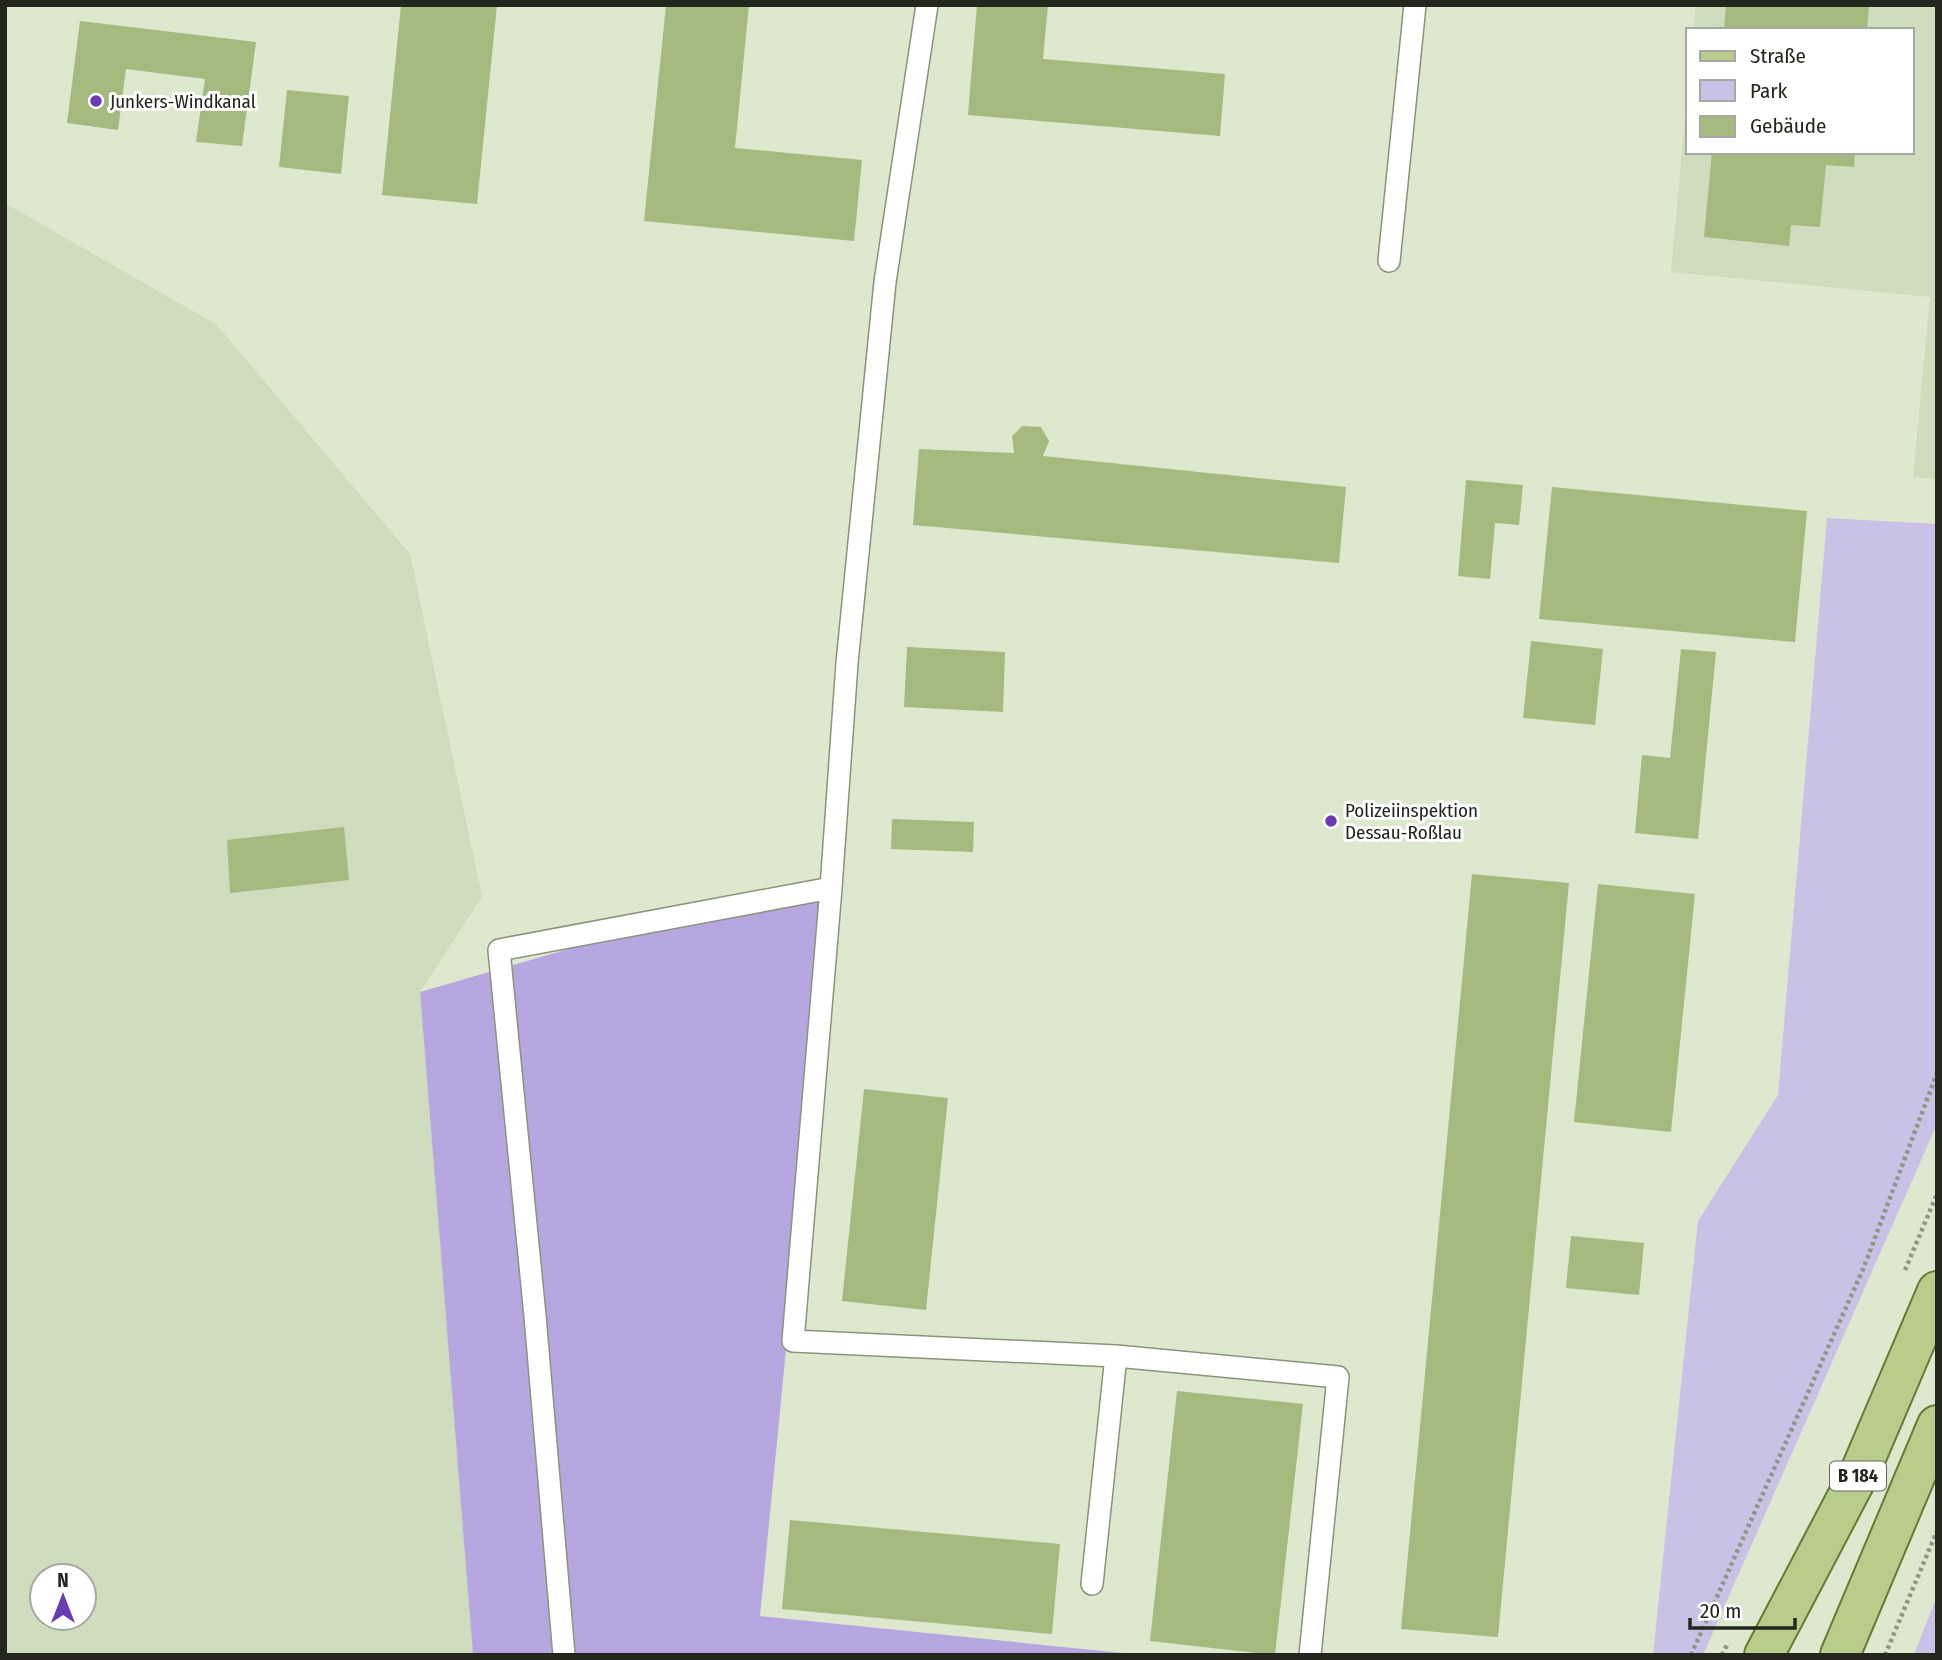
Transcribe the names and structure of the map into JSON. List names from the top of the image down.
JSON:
{
  "streets": {
    "main road": ["B 184"]
  },
  "places": ["Junkers-Windkanal", "Polizeiinspektion Dessau-Roßlau"],
  "legend": ["Straße", "Park", "Gebäude"],
  "scale_bar": "20 m",
  "north": "top"
}
